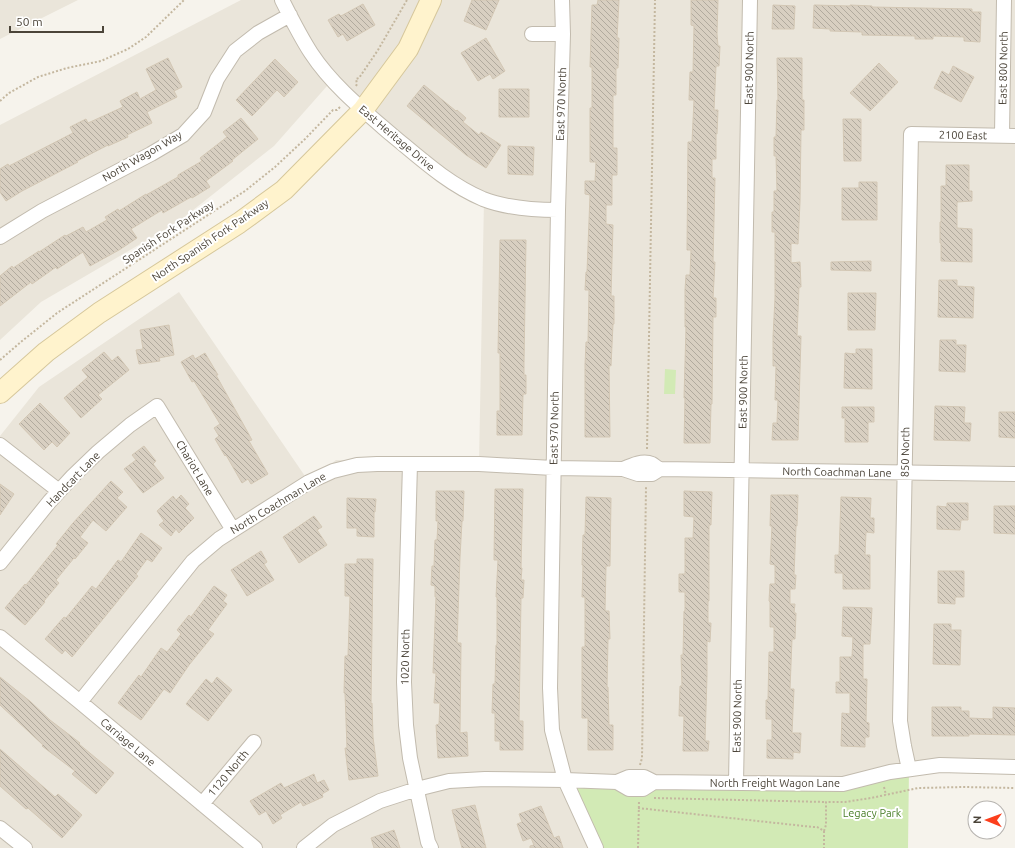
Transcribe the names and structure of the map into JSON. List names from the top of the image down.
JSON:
{
  "streets": {
    "street": [
      "East 900 North",
      "East 800 North",
      "East 970 North",
      "2100 East",
      "East Heritage Drive",
      "North Wagon Way",
      "North Spanish Fork Parkway",
      "850 North",
      "Chariot Lane",
      "North Coachman Lane",
      "Handcart Lane",
      "1020 North",
      "Carriage Lane",
      "1120 North",
      "North Freight Wagon Lane"
    ],
    "path": ["Spanish Fork Parkway"]
  },
  "crossings": [
    ["East 900 North", "North Coachman Lane"],
    ["East 900 North", "North Freight Wagon Lane"],
    ["East 800 North", "2100 East"],
    ["East 970 North", "East Heritage Drive"],
    ["East 970 North", "North Coachman Lane"],
    ["East 970 North", "North Freight Wagon Lane"],
    ["2100 East", "850 North"],
    ["East Heritage Drive", "North Wagon Way"],
    ["East Heritage Drive", "North Spanish Fork Parkway"],
    ["850 North", "North Coachman Lane"],
    ["850 North", "North Freight Wagon Lane"],
    ["Chariot Lane", "North Coachman Lane"],
    ["Chariot Lane", "Handcart Lane"],
    ["North Coachman Lane", "1020 North"],
    ["North Coachman Lane", "Carriage Lane"],
    ["1020 North", "North Freight Wagon Lane"],
    ["Carriage Lane", "1120 North"]
  ],
  "parks": ["Legacy Park"],
  "scale_bar": "50 m",
  "north": "left"
}
